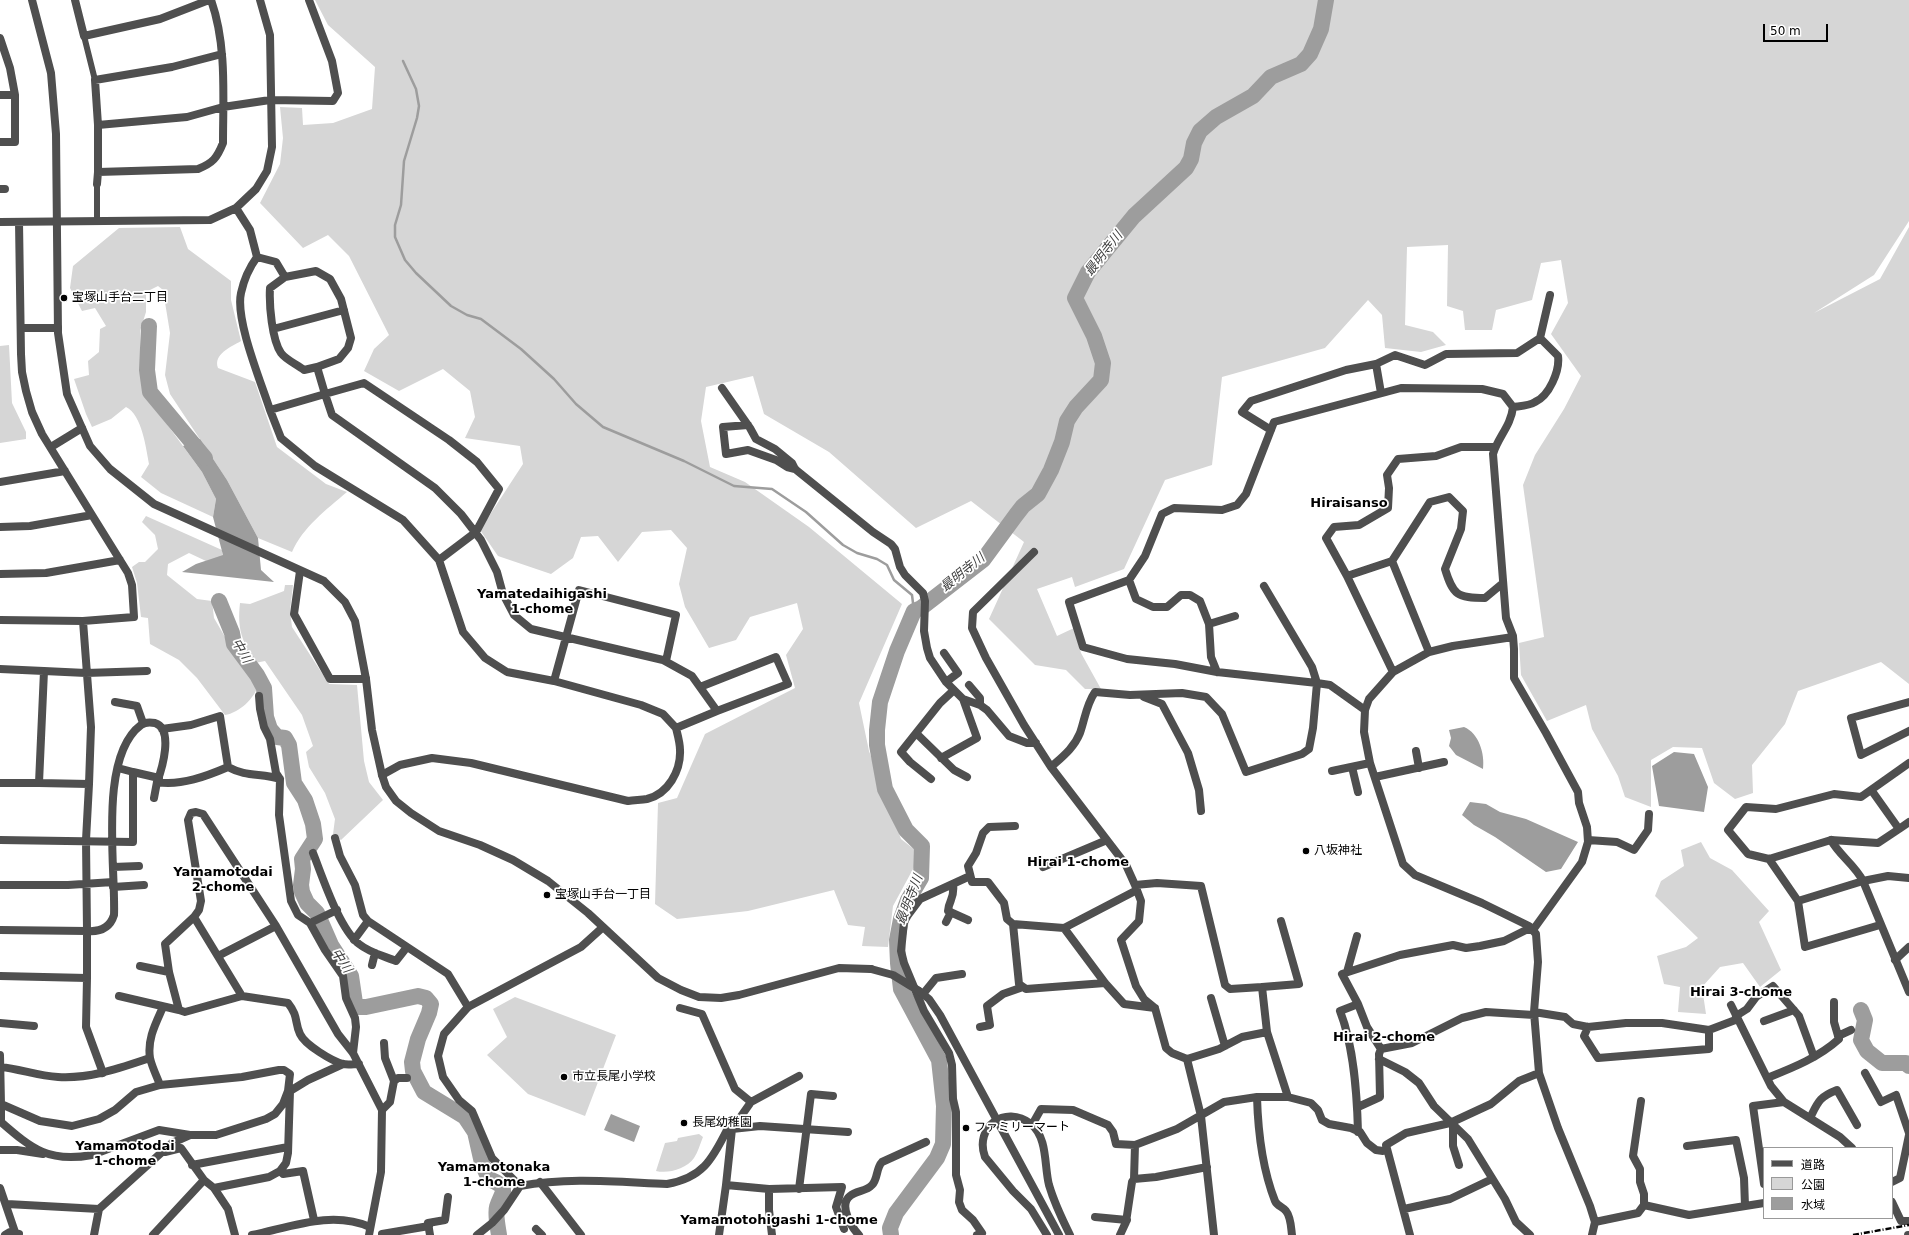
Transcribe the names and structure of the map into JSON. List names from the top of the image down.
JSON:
{
  "districts": [
    "Hiraisanso",
    "Yamatedaihigashi 1-chome",
    "Hirai 1-chome",
    "Yamamotodai 2-chome",
    "Hirai 3-chome",
    "Hirai 2-chome",
    "Yamamotodai 1-chome",
    "Yamamotonaka 1-chome",
    "Yamamotohigashi 1-chome"
  ],
  "water": ["最明寺川", "中川"],
  "places": [
    "宝塚山手台二丁目",
    "八坂神社",
    "宝塚山手台一丁目",
    "市立長尾小学校",
    "長尾幼稚園",
    "ファミリーマート"
  ],
  "legend": ["道路", "公園", "水域"],
  "scale_bar": "50 m"
}
